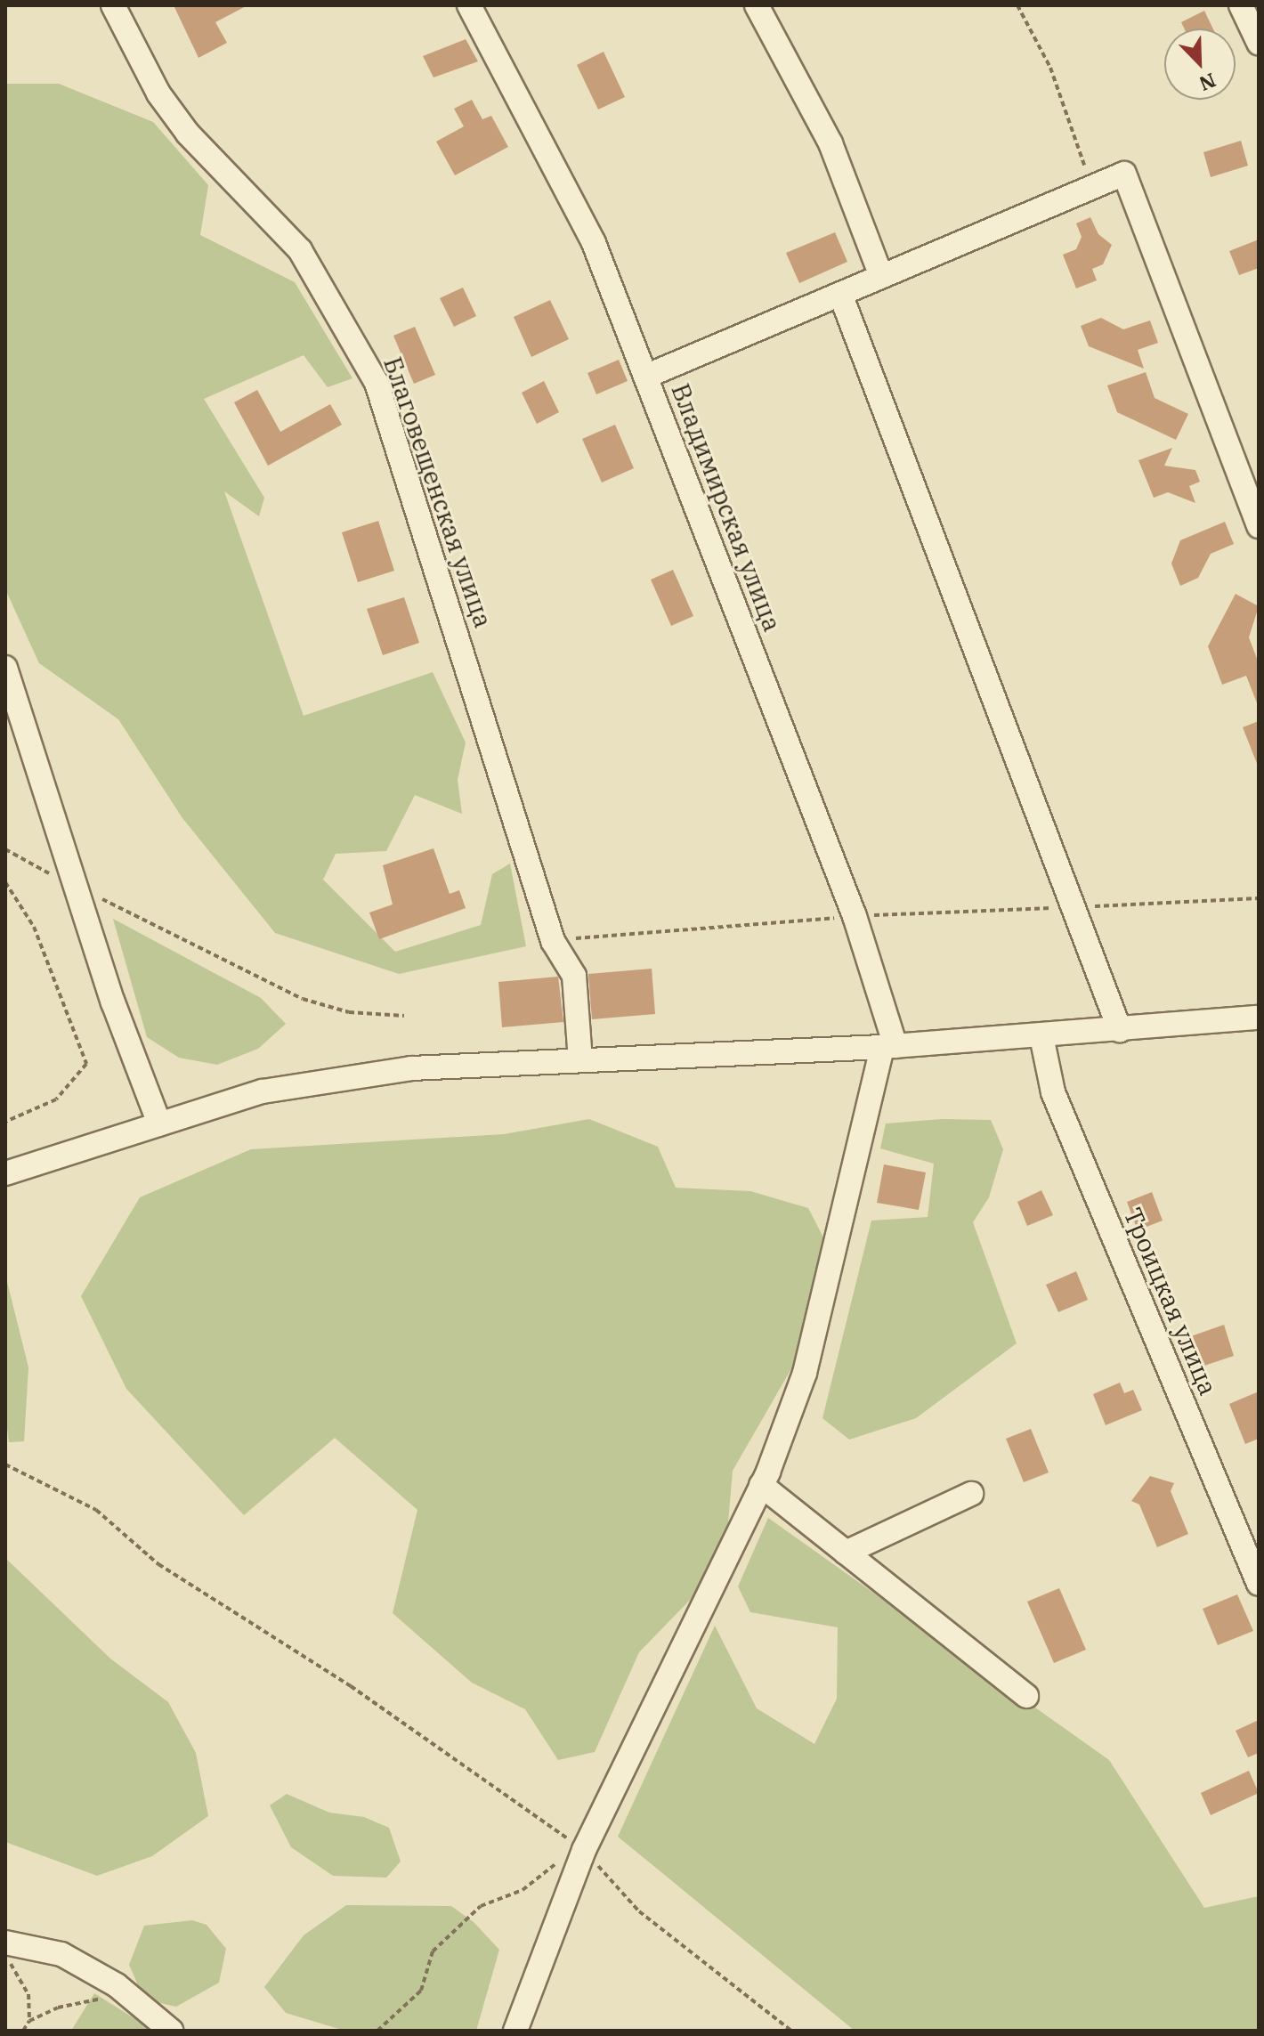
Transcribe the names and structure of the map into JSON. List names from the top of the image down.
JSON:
{
  "streets": {
    "street": ["Благовещенская улица", "Владимирская улица", "Троицкая улица"]
  },
  "north": "bottom right"
}
